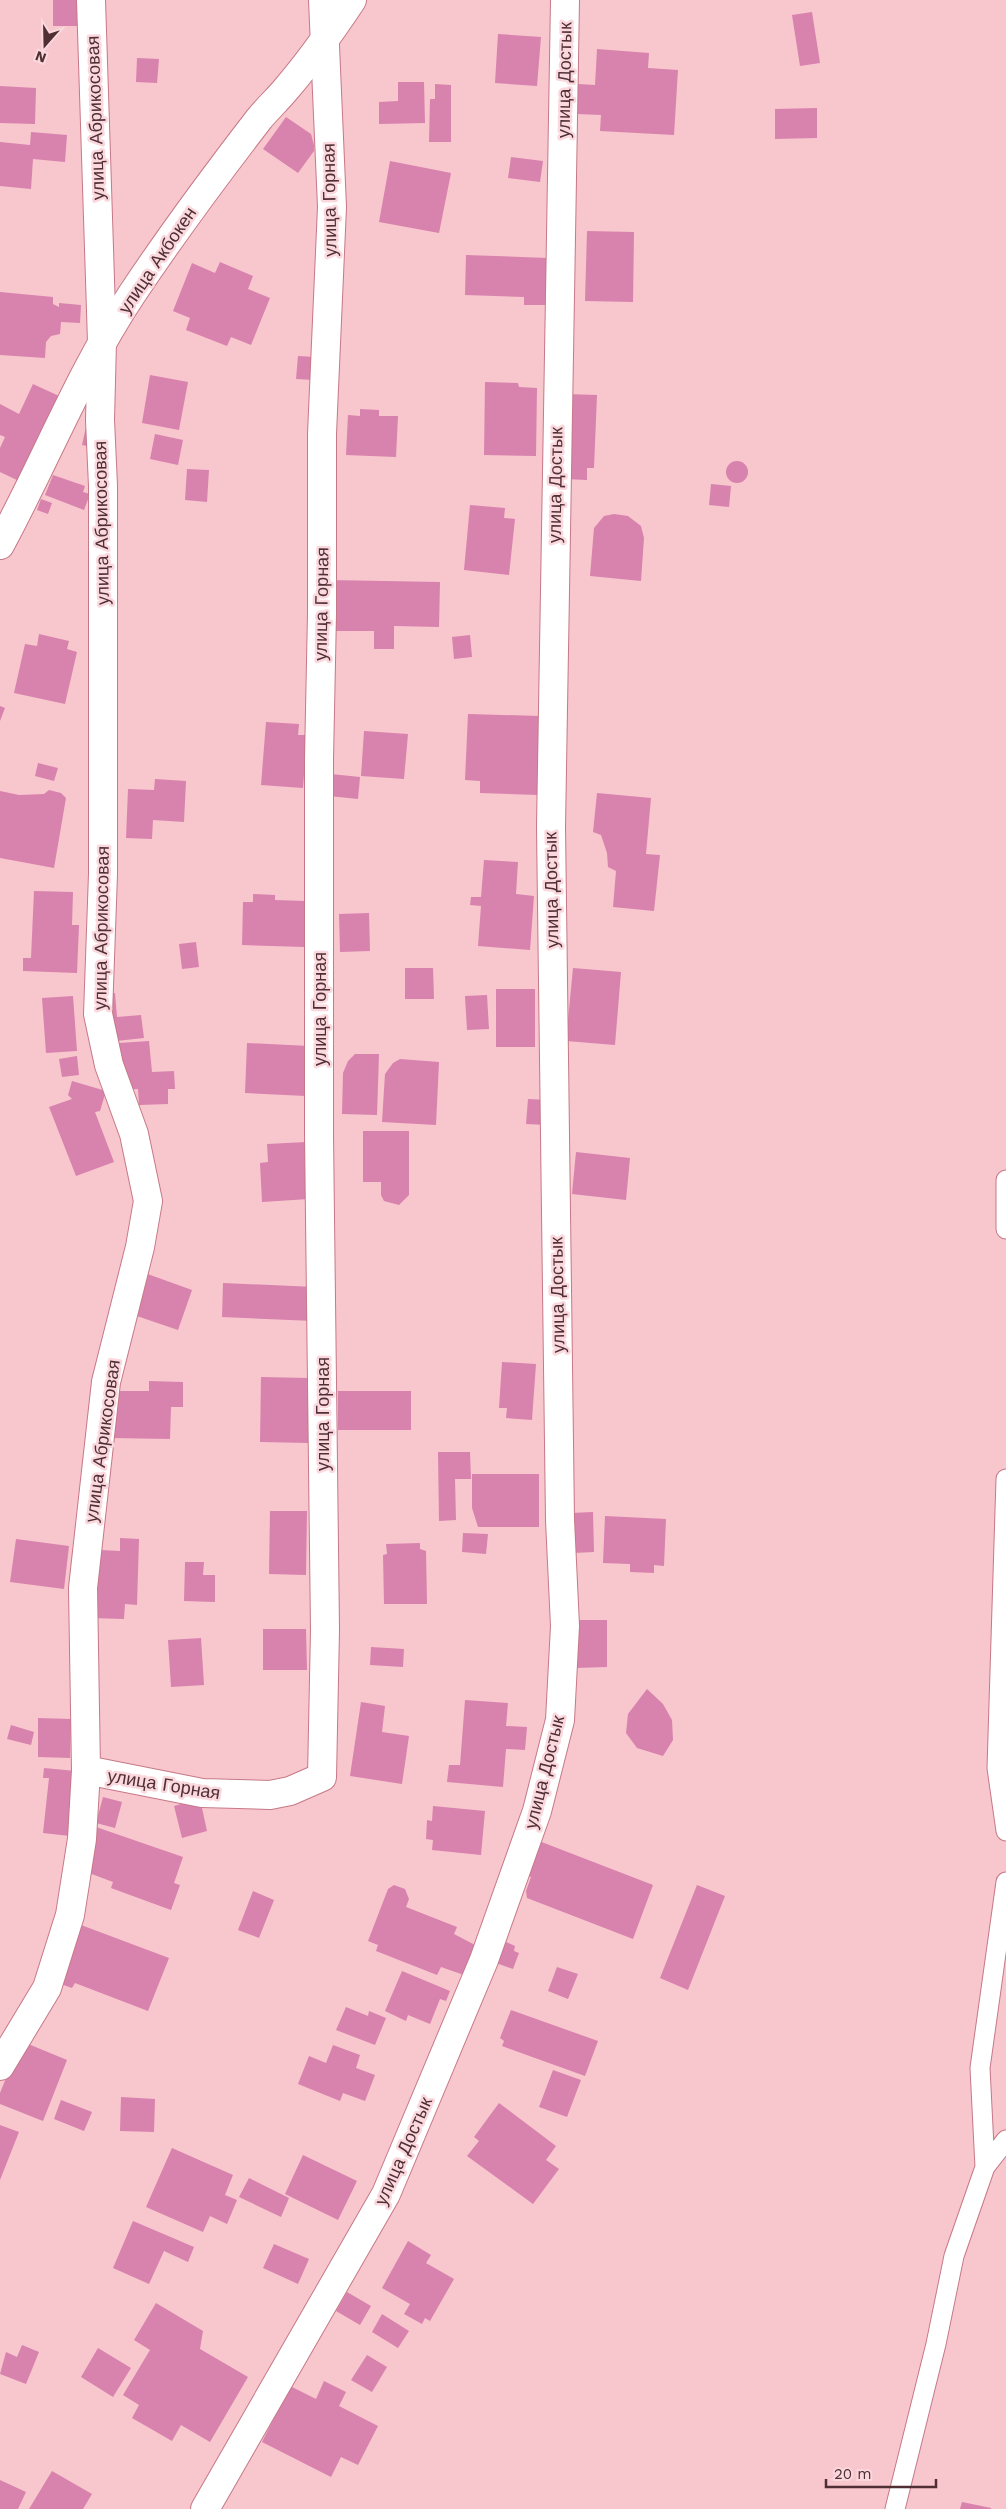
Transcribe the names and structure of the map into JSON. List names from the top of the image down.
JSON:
{
  "streets": {
    "street": [
      "улица Достык",
      "улица Абрикосовая",
      "улица Горная",
      "улица Акбокен"
    ]
  },
  "crossings": [
    ["улица Абрикосовая", "улица Горная"],
    ["улица Абрикосовая", "улица Акбокен"],
    ["улица Горная", "улица Акбокен"]
  ],
  "scale_bar": "20 m",
  "north": "bottom"
}
